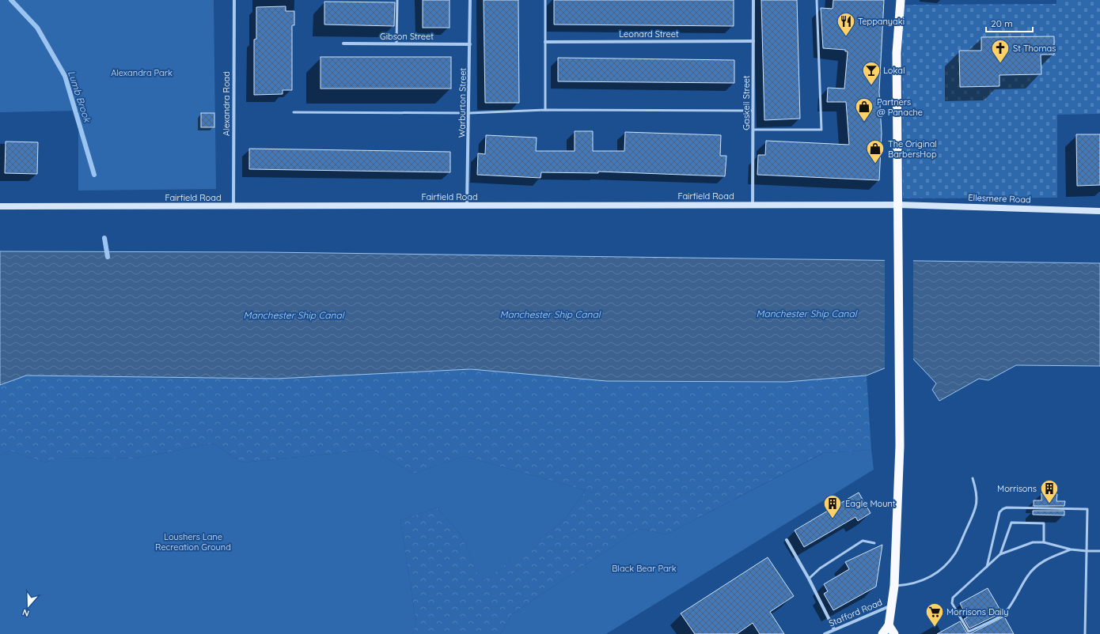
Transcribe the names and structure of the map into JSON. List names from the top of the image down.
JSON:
{
  "streets": {
    "main road": ["Fairfield Road", "Ellesmere Road"],
    "street": [
      "Leonard Street",
      "Gibson Street",
      "Warburton Street",
      "Gaskell Street",
      "Alexandra Road",
      "Stafford Road"
    ]
  },
  "crossings": [
    ["Leonard Street", "Gaskell Street"],
    ["Gibson Street", "Warburton Street"],
    ["Warburton Street", "Fairfield Road"],
    ["Gaskell Street", "Fairfield Road"],
    ["Alexandra Road", "Fairfield Road"],
    ["Fairfield Road", "Ellesmere Road"]
  ],
  "water": ["Lumb Brook", "Manchester Ship Canal"],
  "parks": ["Alexandra Park", "Loushers Lane Recreation Ground", "Black Bear Park"],
  "places": {
    "restaurant": ["Teppanyaki"],
    "church": ["St Thomas"],
    "bar": ["Lokal"],
    "shop": ["Partners @ Panache", "The Original BarbersHop"],
    "building": ["Morrisons", "Eagle Mount"],
    "supermarket": ["Morrisons Daily"]
  },
  "scale_bar": "20 m",
  "north": "bottom"
}
